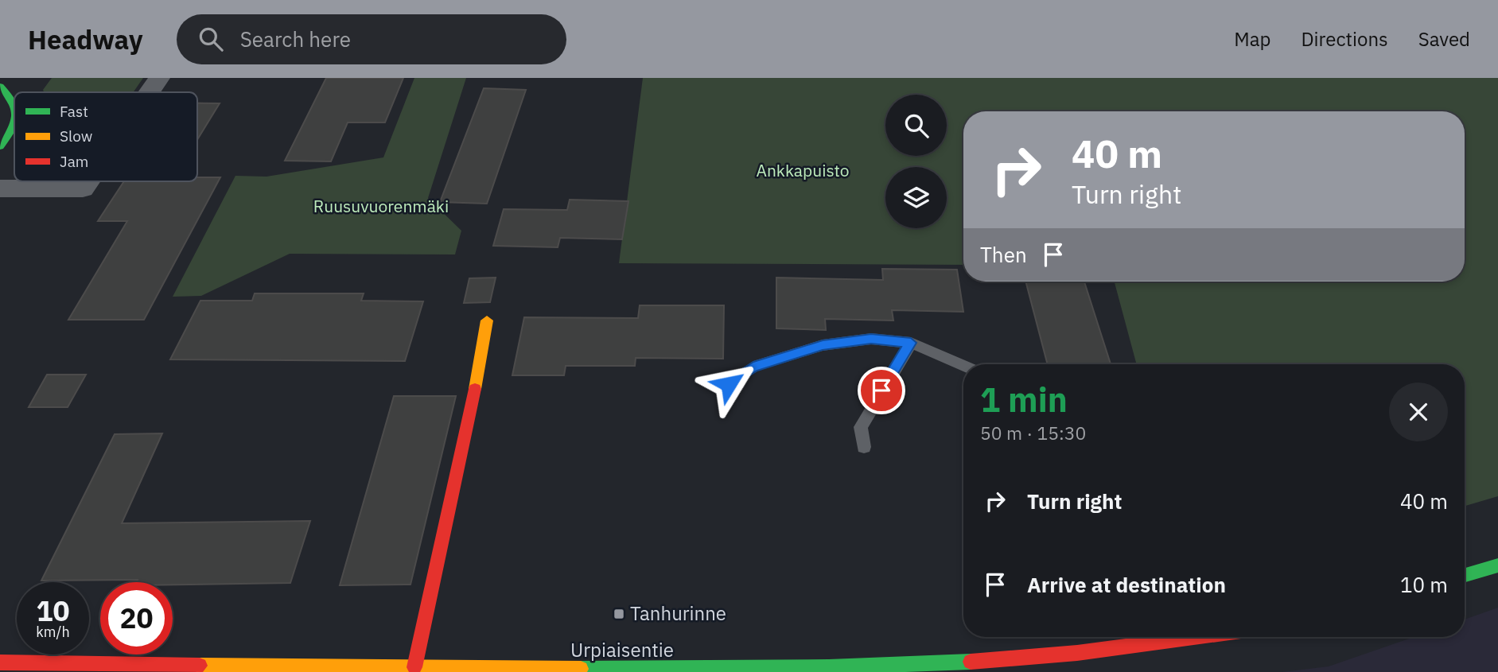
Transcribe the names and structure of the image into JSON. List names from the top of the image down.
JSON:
{
  "streets": {
    "main road": ["Urpiaisentie"]
  },
  "parks": ["Ankkapuisto", "Ruusuvuorenmäki"],
  "places": {
    "transit": ["Tanhurinne"]
  },
  "legend": ["Fast", "Slow", "Jam"],
  "page": {
    "header": "Headway",
    "search": "Search here",
    "nav": ["Map", "Directions", "Saved"],
    "turn": ["40 m", "Turn right"],
    "then": "Then",
    "heading": ["1 min", "50 m · 15:30"],
    "list": [
      {
        "name": "Turn right",
        "value": "40 m"
      },
      {
        "name": "Arrive at destination",
        "value": "10 m"
      }
    ],
    "speed": "10 km/h",
    "limit": "20"
  }
}
